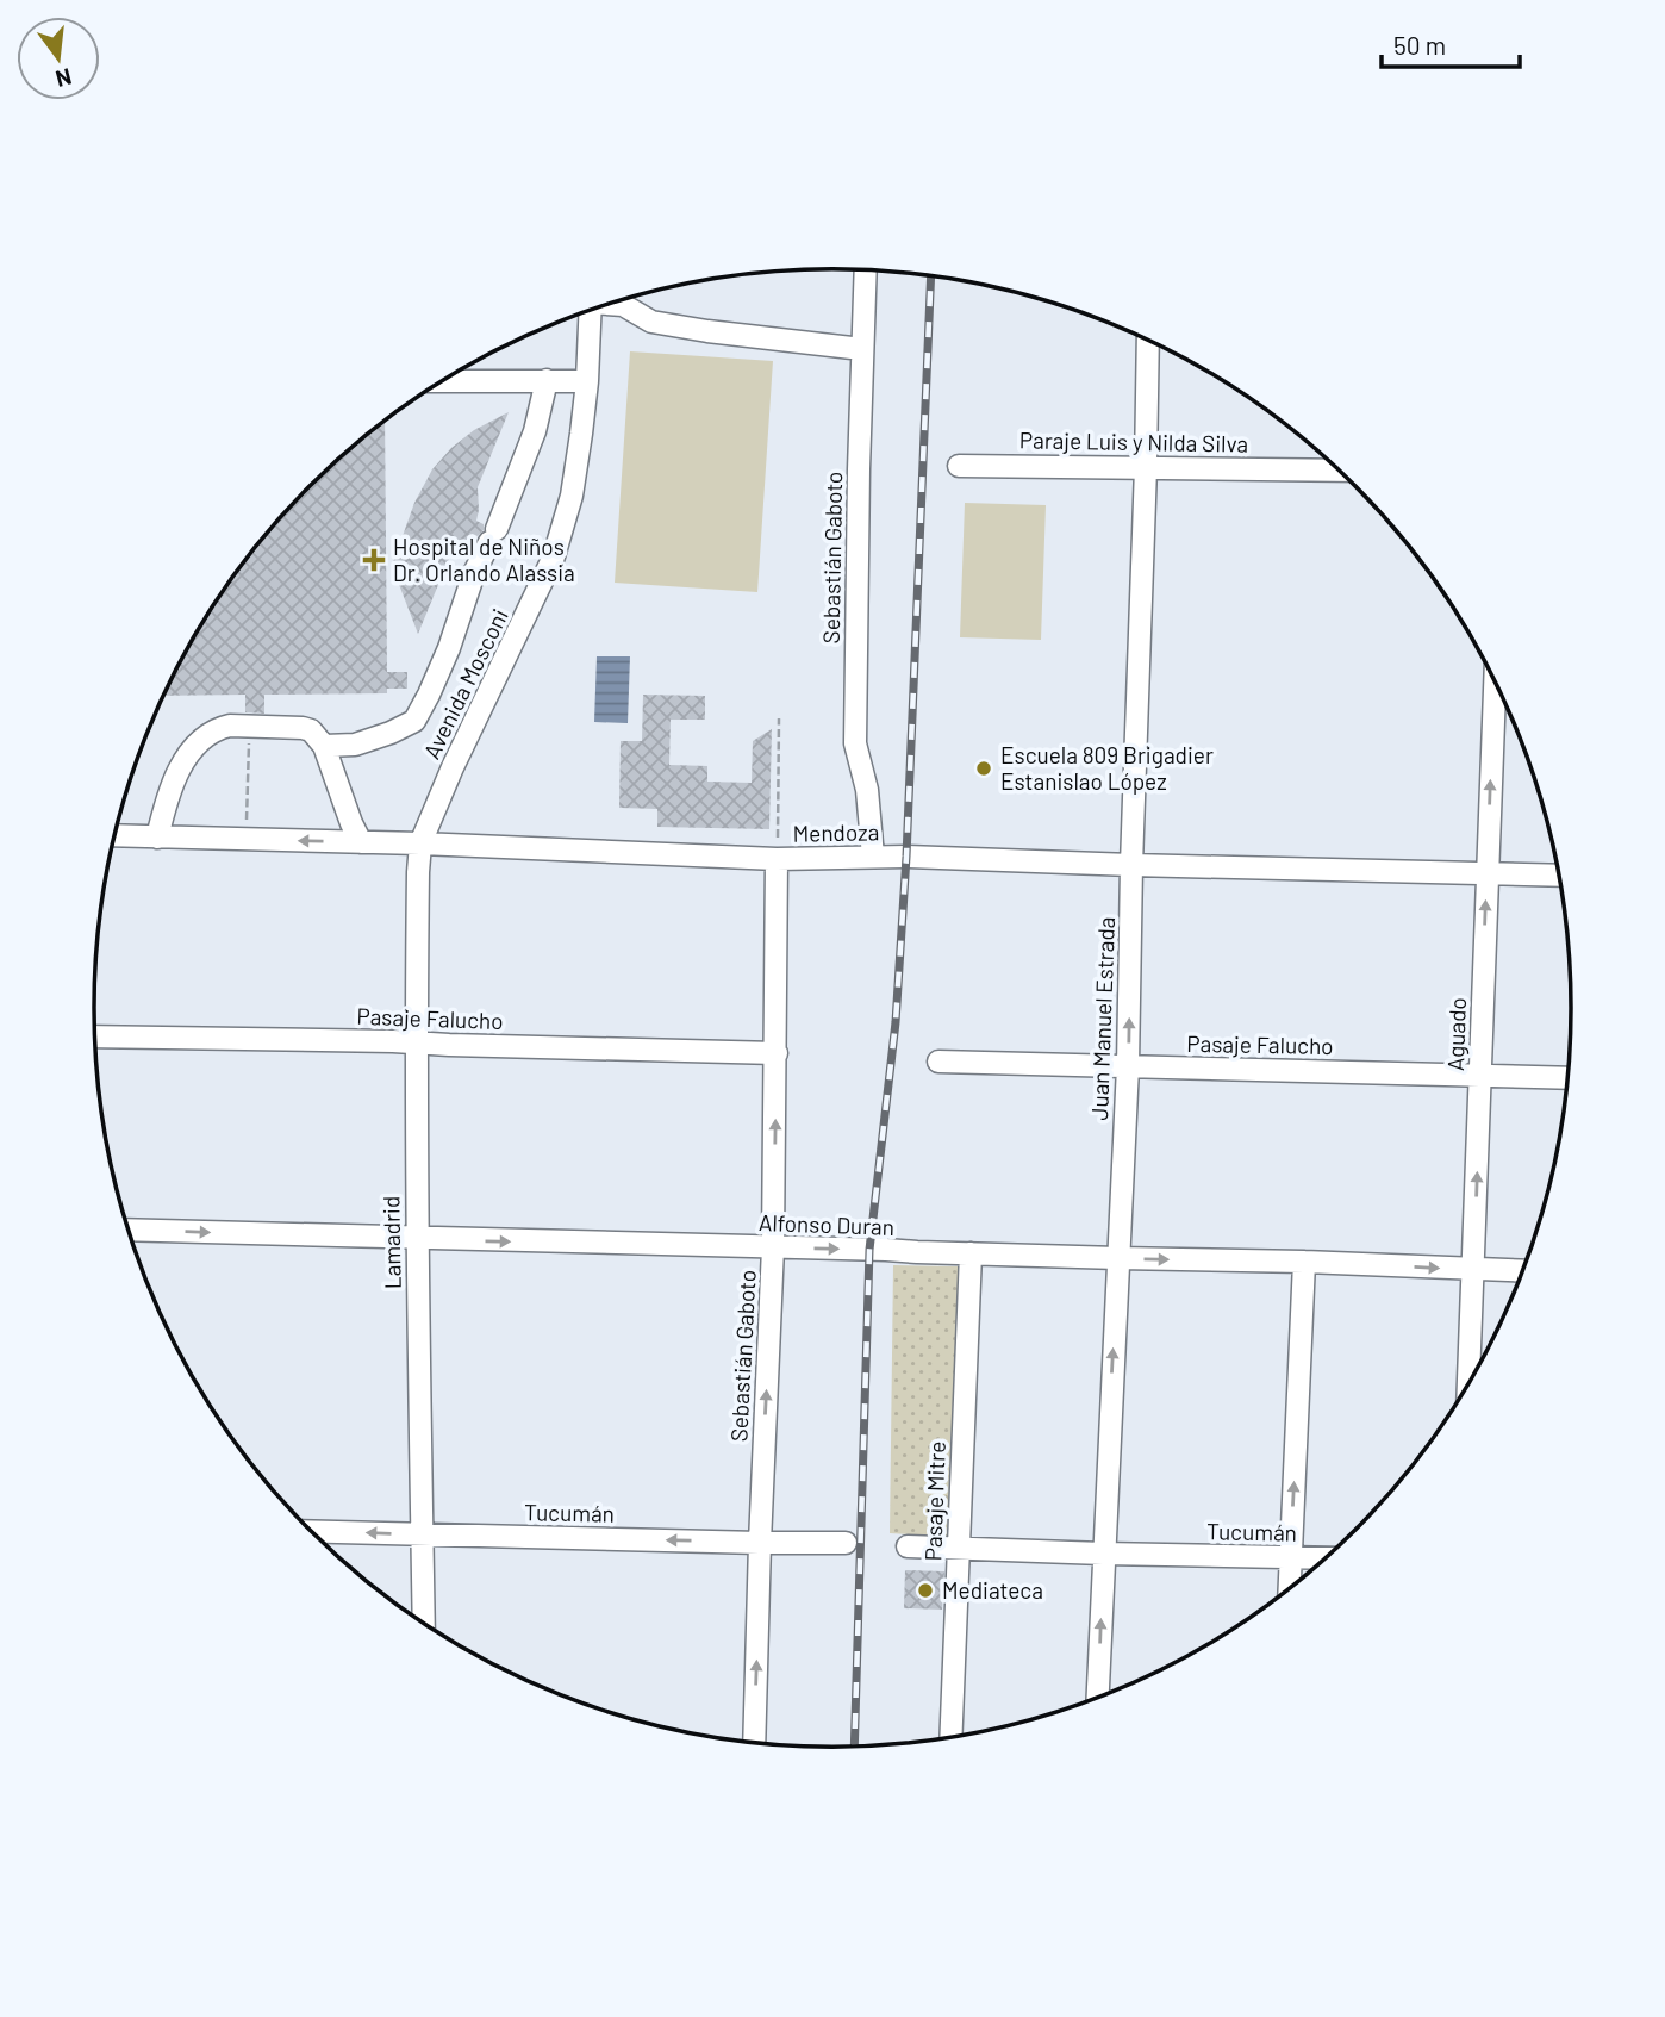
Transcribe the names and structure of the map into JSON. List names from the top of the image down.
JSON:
{
  "streets": {
    "street": [
      "Paraje Luis y Nilda Silva",
      "Sebastián Gaboto",
      "Avenida Mosconi",
      "Mendoza",
      "Pasaje Falucho",
      "Juan Manuel Estrada",
      "Aguado",
      "Alfonso Duran",
      "Lamadrid",
      "Pasaje Mitre",
      "Tucumán"
    ]
  },
  "crossings": [
    ["Paraje Luis y Nilda Silva", "Juan Manuel Estrada"],
    ["Sebastián Gaboto", "Mendoza"],
    ["Sebastián Gaboto", "Pasaje Falucho"],
    ["Sebastián Gaboto", "Alfonso Duran"],
    ["Sebastián Gaboto", "Tucumán"],
    ["Avenida Mosconi", "Mendoza"],
    ["Avenida Mosconi", "Lamadrid"],
    ["Mendoza", "Juan Manuel Estrada"],
    ["Mendoza", "Aguado"],
    ["Mendoza", "Lamadrid"],
    ["Pasaje Falucho", "Juan Manuel Estrada"],
    ["Pasaje Falucho", "Aguado"],
    ["Pasaje Falucho", "Lamadrid"],
    ["Juan Manuel Estrada", "Alfonso Duran"],
    ["Juan Manuel Estrada", "Tucumán"],
    ["Aguado", "Alfonso Duran"],
    ["Alfonso Duran", "Lamadrid"],
    ["Alfonso Duran", "Pasaje Mitre"],
    ["Lamadrid", "Tucumán"],
    ["Pasaje Mitre", "Tucumán"]
  ],
  "one_way": [
    "Sebastián Gaboto",
    "Aguado",
    "Alfonso Duran",
    "Tucumán"
  ],
  "places": {
    "health": ["Hospital de Niños Dr. Orlando Alassia"],
    "other": ["Escuela 809 Brigadier Estanislao López", "Mediateca"]
  },
  "scale_bar": "50 m",
  "north": "bottom"
}
